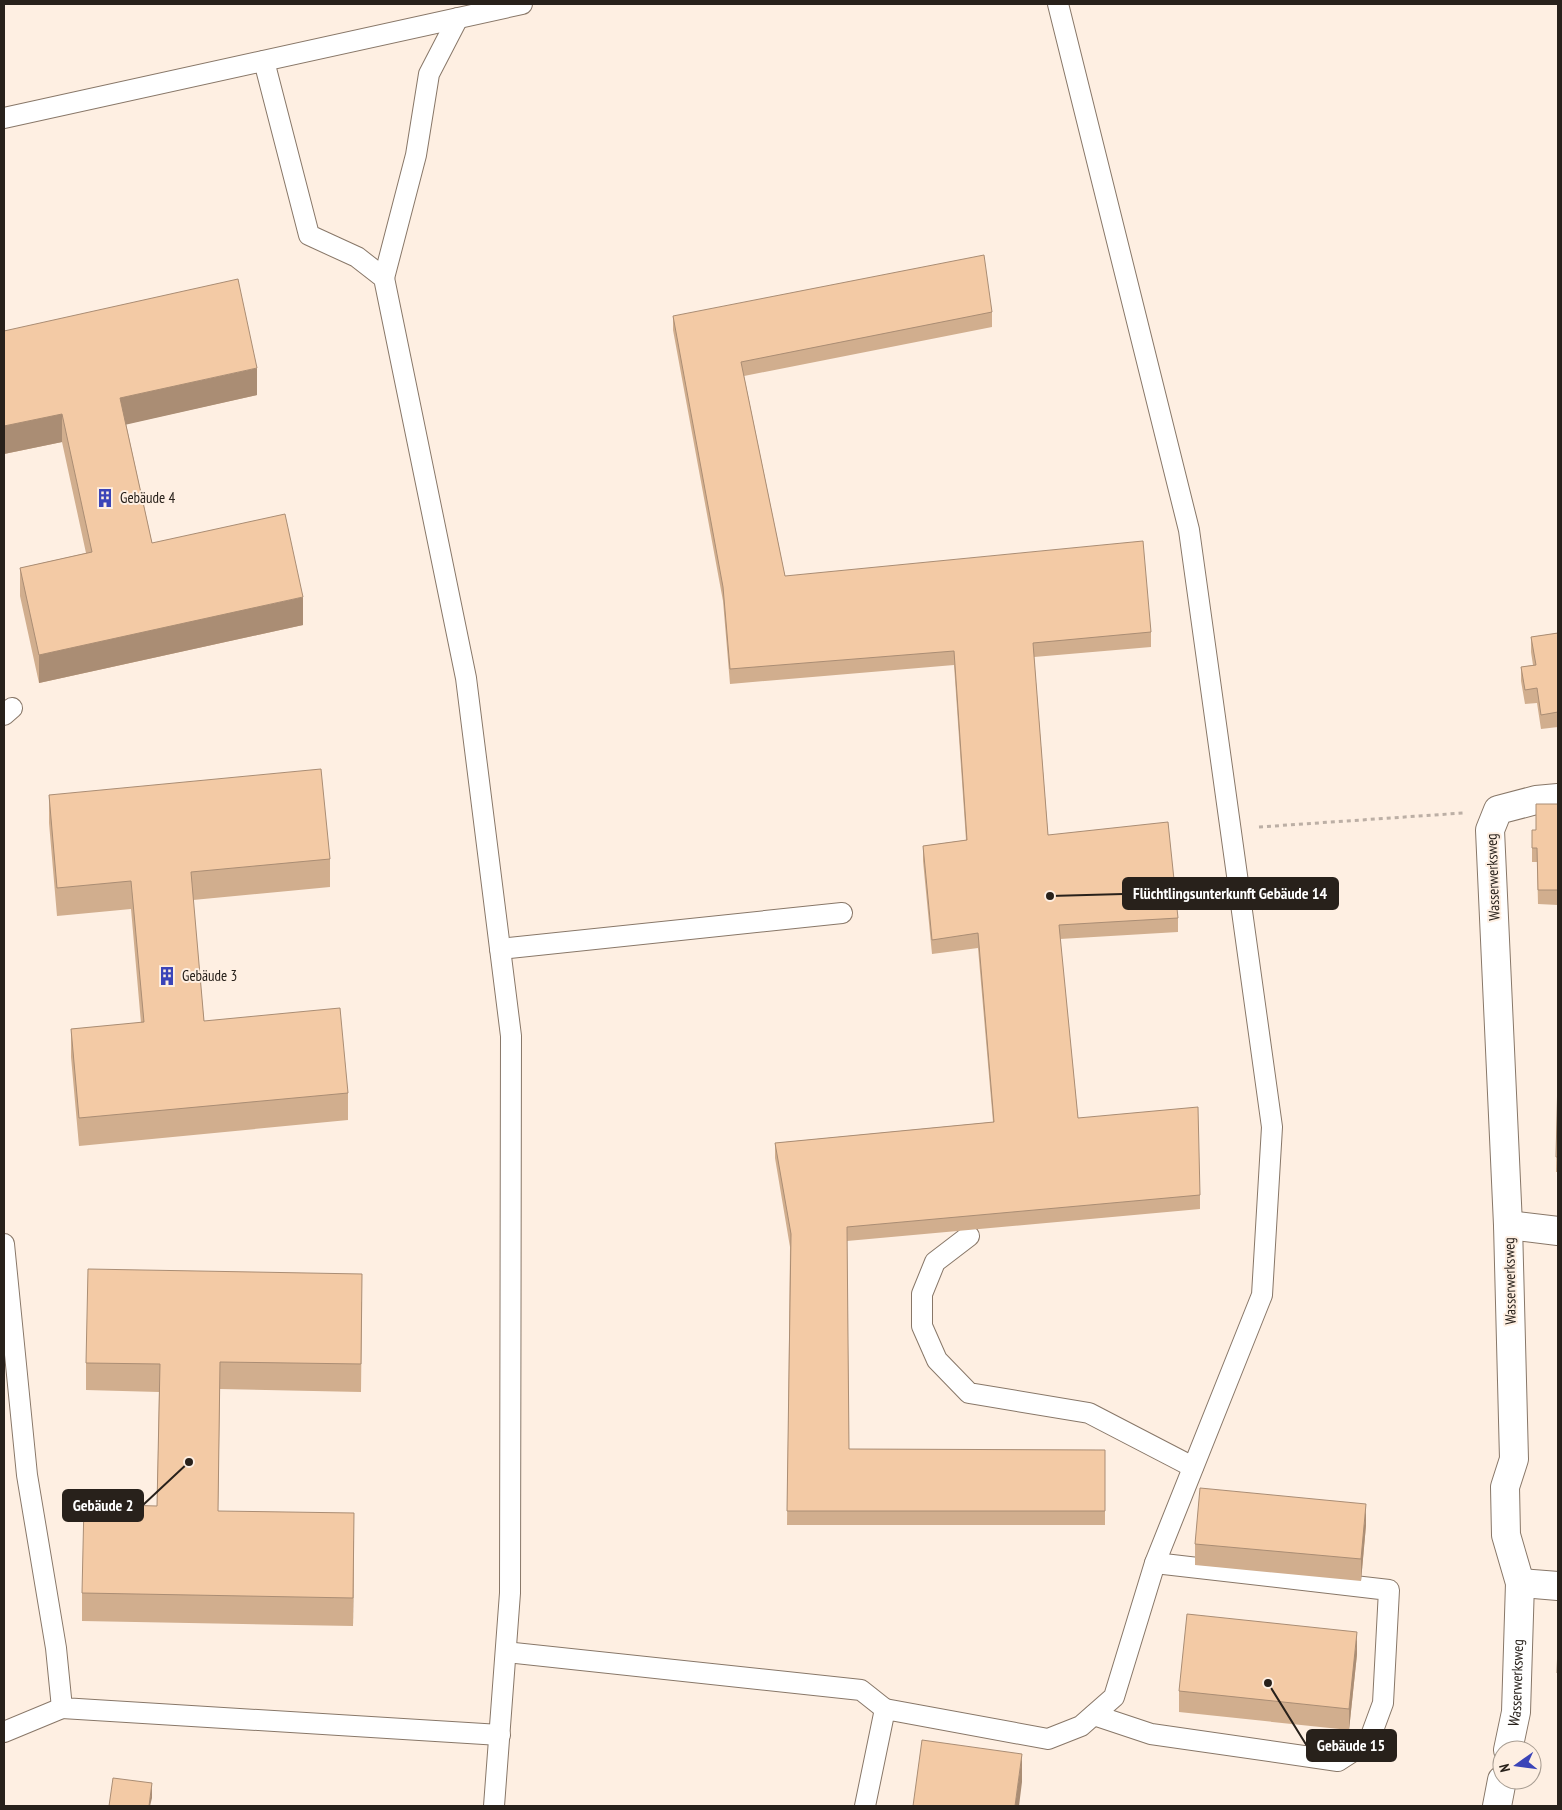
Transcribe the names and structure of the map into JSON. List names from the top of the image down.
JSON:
{
  "streets": {
    "street": ["Wasserwerksweg"]
  },
  "places": {
    "building": ["Gebäude 4", "Gebäude 3"],
    "other": ["Flüchtlingsunterkunft Gebäude 14", "Gebäude 2", "Gebäude 15"]
  },
  "north": "left"
}
